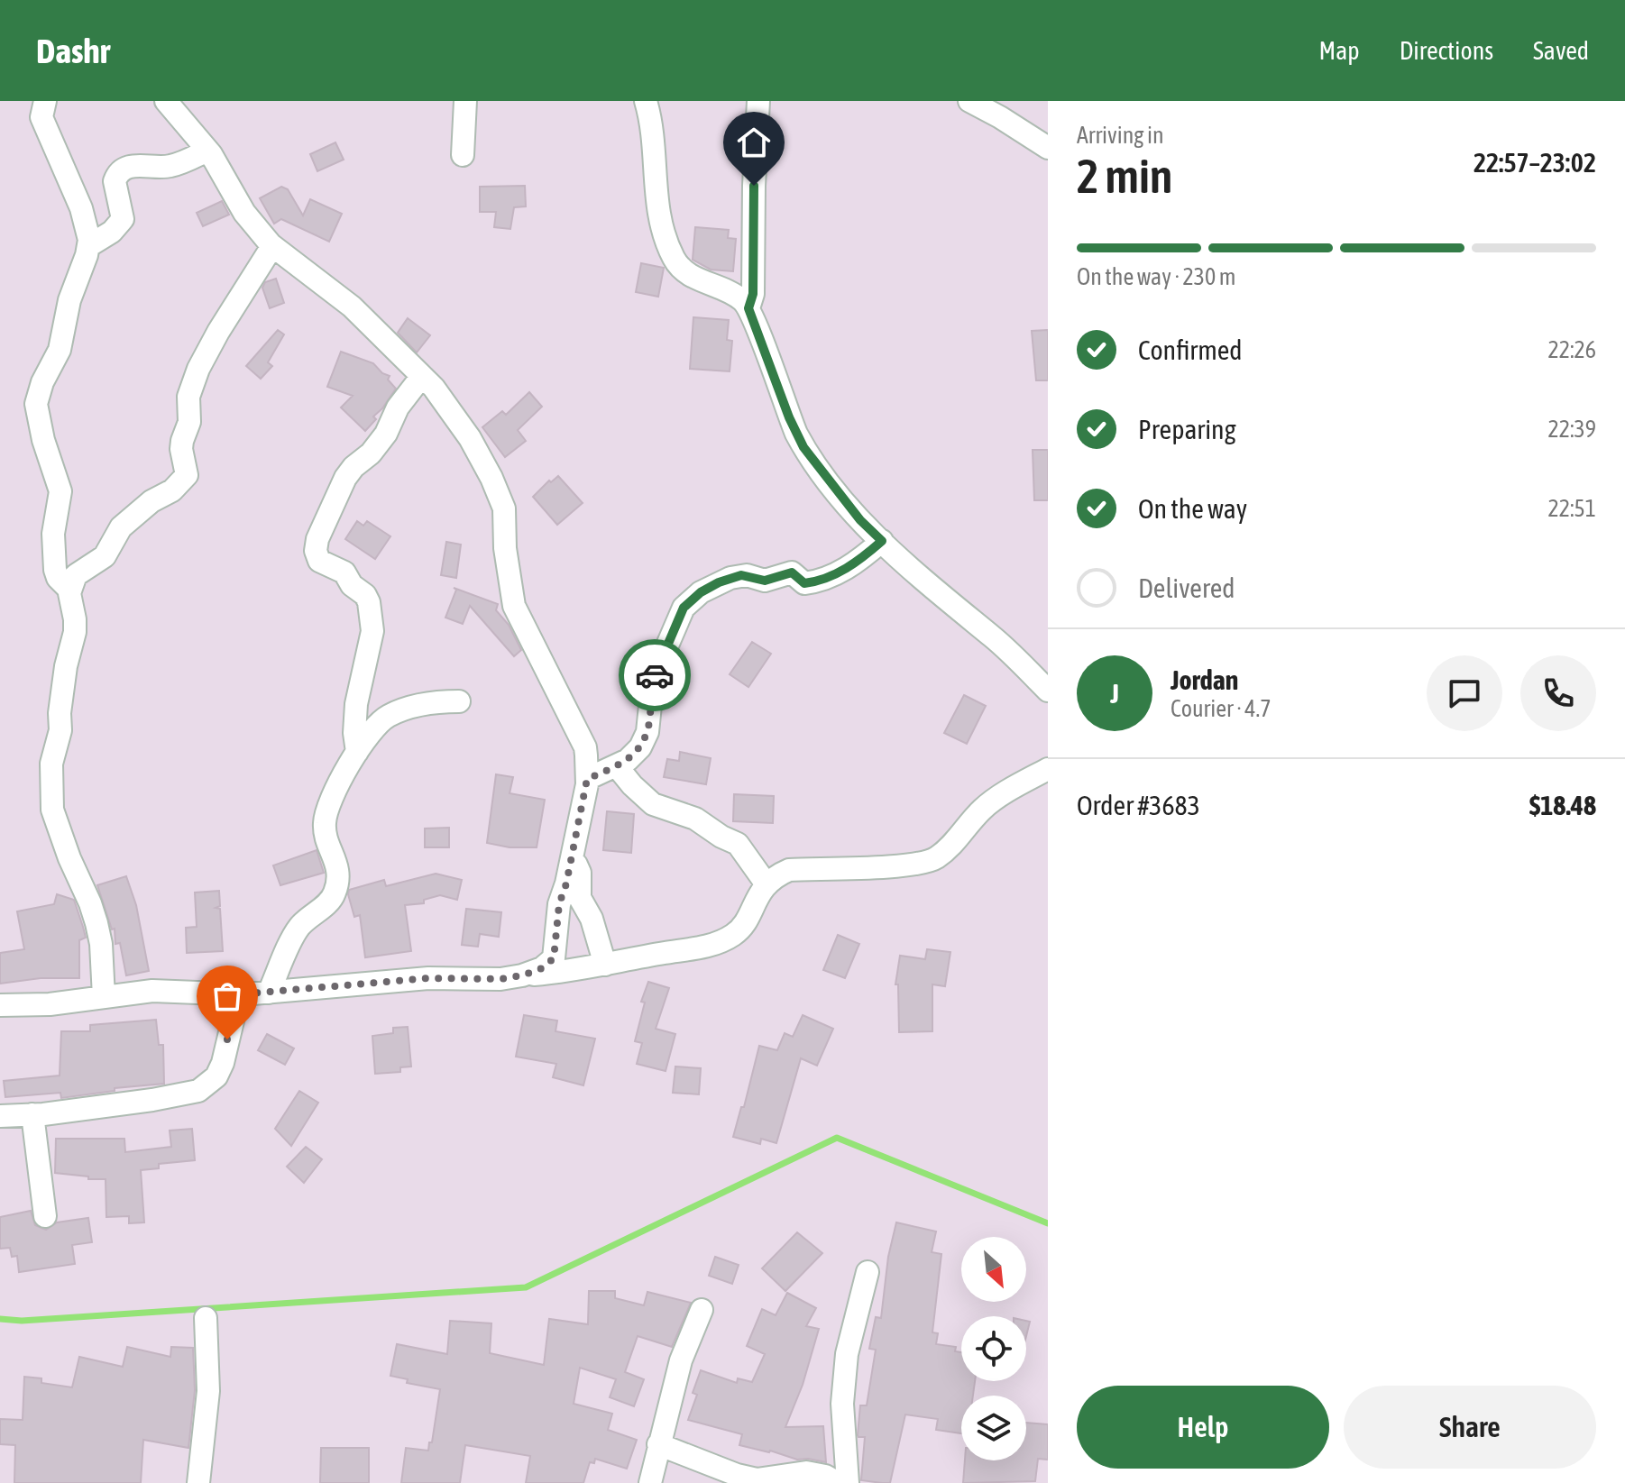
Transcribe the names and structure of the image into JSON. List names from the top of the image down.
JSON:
{
  "north": "bottom right",
  "page": {
    "header": "Dashr",
    "nav": ["Map", "Directions", "Saved"],
    "heading": ["2 min", "Arriving in", "22:57–23:02"],
    "panel": [
      "Jordan",
      "Courier · 4.7",
      "Order #3683",
      "$18.48"
    ],
    "bar": "On the way · 230 m",
    "list": [
      ["Confirmed", "22:26"],
      ["Preparing", "22:39"],
      ["On the way", "22:51"],
      "Delivered"
    ],
    "round": "J",
    "buttons": ["Help", "Share"]
  }
}
